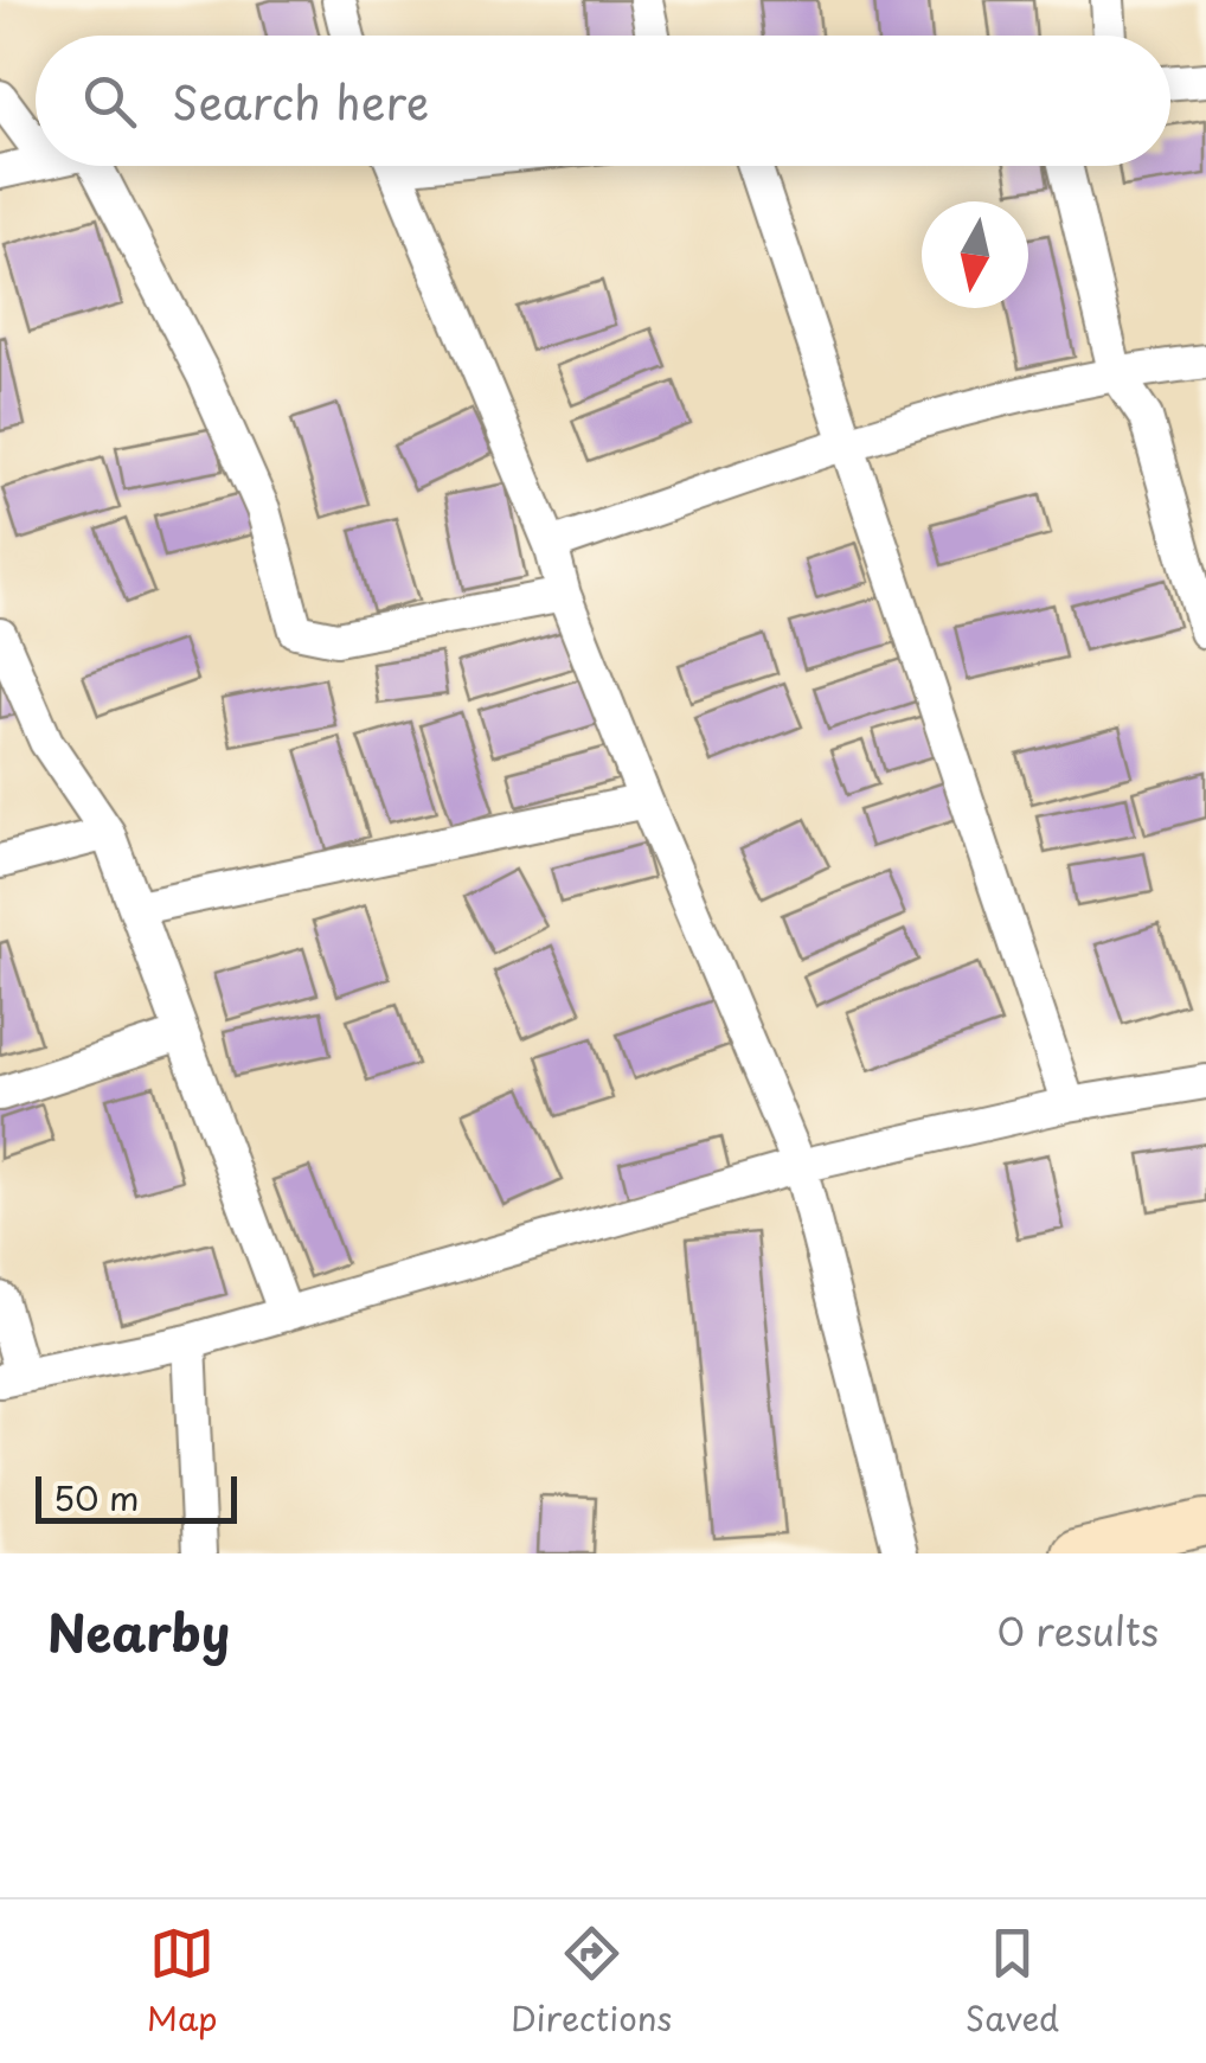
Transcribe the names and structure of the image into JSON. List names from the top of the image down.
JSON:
{
  "scale_bar": "50 m",
  "north": "bottom",
  "page": {
    "search": "Search here",
    "scale": "50 m",
    "heading": ["Nearby", "0 results"],
    "nav": ["Map", "Directions", "Saved"]
  }
}
